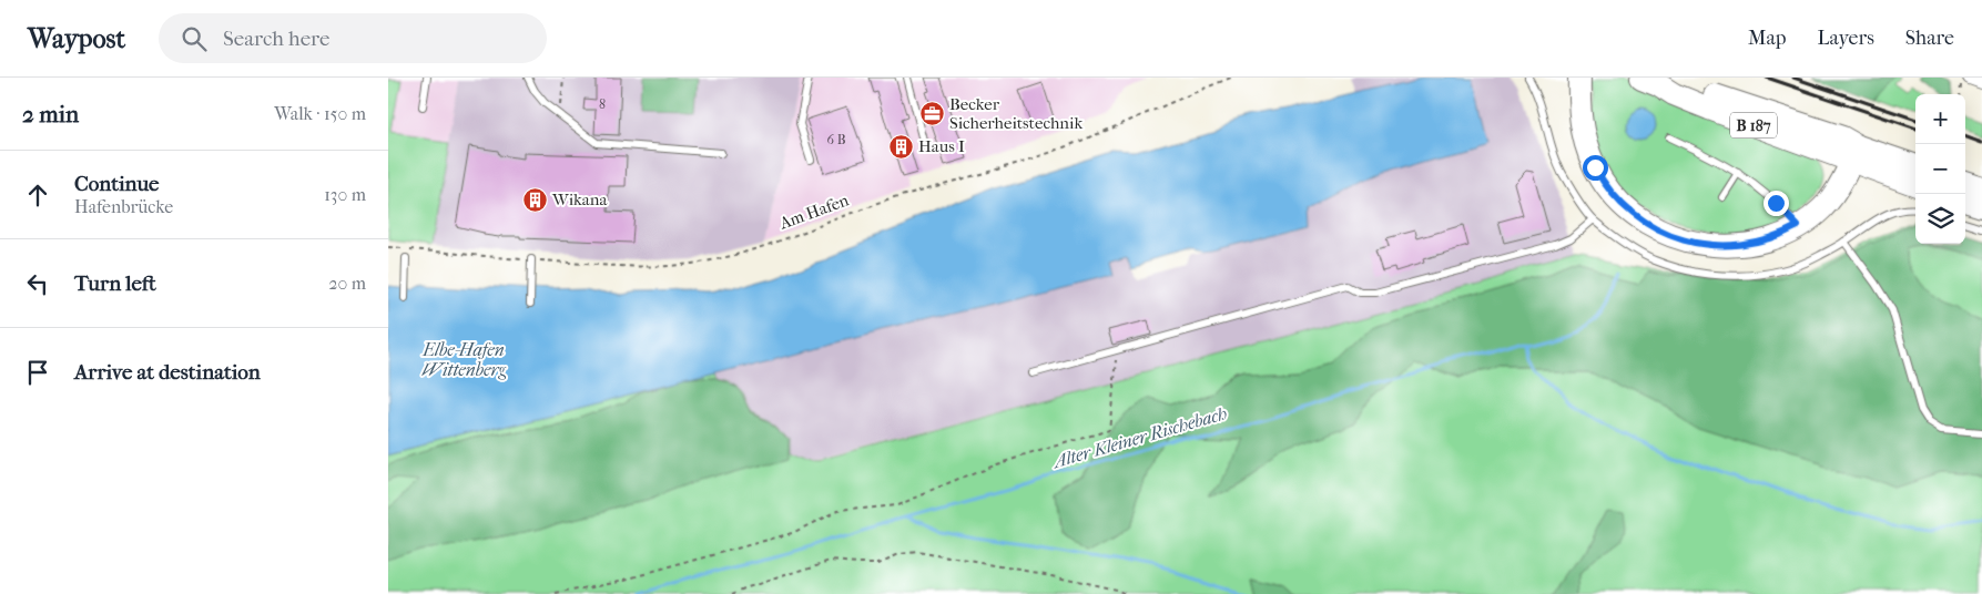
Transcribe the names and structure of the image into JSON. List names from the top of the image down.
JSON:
{
  "streets": {
    "main road": ["B 187"],
    "path": ["Am Hafen"]
  },
  "water": ["Elbe-Hafen Wittenberg", "Alter Kleiner Rischebach"],
  "places": {
    "office": ["Becker Sicherheitstechnik"],
    "building": ["Haus I", "Wikana"]
  },
  "house_numbers": ["8", "6 B"],
  "page": {
    "header": "Waypost",
    "search": "Search here",
    "nav": ["Map", "Layers", "Share"],
    "heading": ["2 min", "Walk · 150 m"],
    "map_buttons": ["+", "−"],
    "list": [
      ["Continue", "Hafenbrücke", "130 m"],
      ["Turn left", "20 m"],
      "Arrive at destination"
    ]
  }
}
